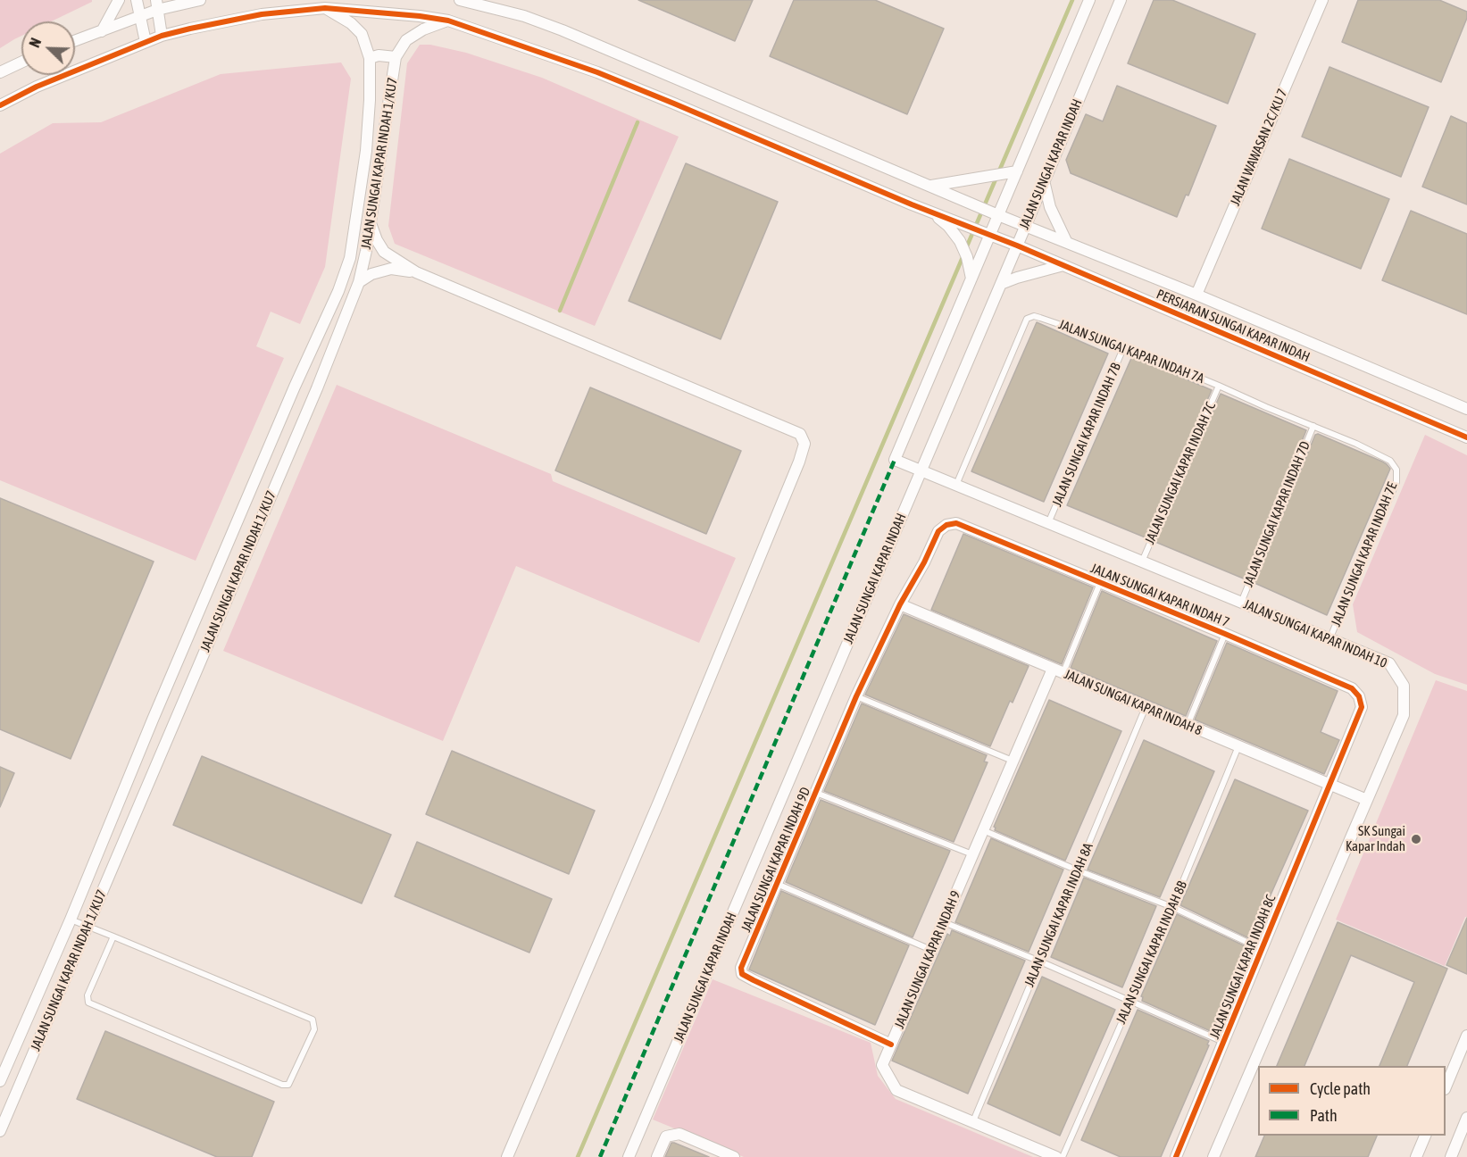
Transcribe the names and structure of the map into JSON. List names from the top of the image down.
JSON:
{
  "streets": {
    "street": [
      "JALAN WAWASAN 2C/KU 7",
      "JALAN SUNGAI KAPAR INDAH 1/KU7",
      "JALAN SUNGAI KAPAR INDAH",
      "PERSIARAN SUNGAI KAPAR INDAH",
      "JALAN SUNGAI KAPAR INDAH 7",
      "JALAN SUNGAI KAPAR INDAH 10",
      "JALAN SUNGAI KAPAR INDAH 8",
      "JALAN SUNGAI KAPAR INDAH 9D",
      "JALAN SUNGAI KAPAR INDAH 9",
      "JALAN SUNGAI KAPAR INDAH 8C"
    ],
    "lane": [
      "JALAN SUNGAI KAPAR INDAH 7A",
      "JALAN SUNGAI KAPAR INDAH 7B",
      "JALAN SUNGAI KAPAR INDAH 7C",
      "JALAN SUNGAI KAPAR INDAH 7D",
      "JALAN SUNGAI KAPAR INDAH 7E",
      "JALAN SUNGAI KAPAR INDAH 8A",
      "JALAN SUNGAI KAPAR INDAH 8B"
    ]
  },
  "crossings": [
    ["JALAN WAWASAN 2C/KU 7", "PERSIARAN SUNGAI KAPAR INDAH"],
    ["JALAN SUNGAI KAPAR INDAH 1/KU7", "PERSIARAN SUNGAI KAPAR INDAH"],
    ["JALAN SUNGAI KAPAR INDAH", "PERSIARAN SUNGAI KAPAR INDAH"],
    ["JALAN SUNGAI KAPAR INDAH", "JALAN SUNGAI KAPAR INDAH 10"],
    ["JALAN SUNGAI KAPAR INDAH 7A", "JALAN SUNGAI KAPAR INDAH 7B"],
    ["JALAN SUNGAI KAPAR INDAH 7A", "JALAN SUNGAI KAPAR INDAH 7C"],
    ["JALAN SUNGAI KAPAR INDAH 7A", "JALAN SUNGAI KAPAR INDAH 7D"],
    ["JALAN SUNGAI KAPAR INDAH 7A", "JALAN SUNGAI KAPAR INDAH 7E"],
    ["JALAN SUNGAI KAPAR INDAH 7A", "JALAN SUNGAI KAPAR INDAH 10"],
    ["JALAN SUNGAI KAPAR INDAH 7B", "JALAN SUNGAI KAPAR INDAH 10"],
    ["JALAN SUNGAI KAPAR INDAH 7C", "JALAN SUNGAI KAPAR INDAH 10"],
    ["JALAN SUNGAI KAPAR INDAH 7D", "JALAN SUNGAI KAPAR INDAH 10"],
    ["JALAN SUNGAI KAPAR INDAH 7E", "JALAN SUNGAI KAPAR INDAH 10"],
    ["JALAN SUNGAI KAPAR INDAH 7", "JALAN SUNGAI KAPAR INDAH 8"],
    ["JALAN SUNGAI KAPAR INDAH 7", "JALAN SUNGAI KAPAR INDAH 9D"],
    ["JALAN SUNGAI KAPAR INDAH 7", "JALAN SUNGAI KAPAR INDAH 8C"],
    ["JALAN SUNGAI KAPAR INDAH 10", "JALAN SUNGAI KAPAR INDAH 8"],
    ["JALAN SUNGAI KAPAR INDAH 8", "JALAN SUNGAI KAPAR INDAH 9D"],
    ["JALAN SUNGAI KAPAR INDAH 8", "JALAN SUNGAI KAPAR INDAH 8A"],
    ["JALAN SUNGAI KAPAR INDAH 8", "JALAN SUNGAI KAPAR INDAH 8B"],
    ["JALAN SUNGAI KAPAR INDAH 8", "JALAN SUNGAI KAPAR INDAH 9"],
    ["JALAN SUNGAI KAPAR INDAH 8", "JALAN SUNGAI KAPAR INDAH 8C"],
    ["JALAN SUNGAI KAPAR INDAH 9D", "JALAN SUNGAI KAPAR INDAH 9"],
    ["JALAN SUNGAI KAPAR INDAH 8A", "JALAN SUNGAI KAPAR INDAH 9"]
  ],
  "places": ["SK Sungai Kapar Indah"],
  "legend": ["Cycle path", "Path"],
  "north": "top left"
}
